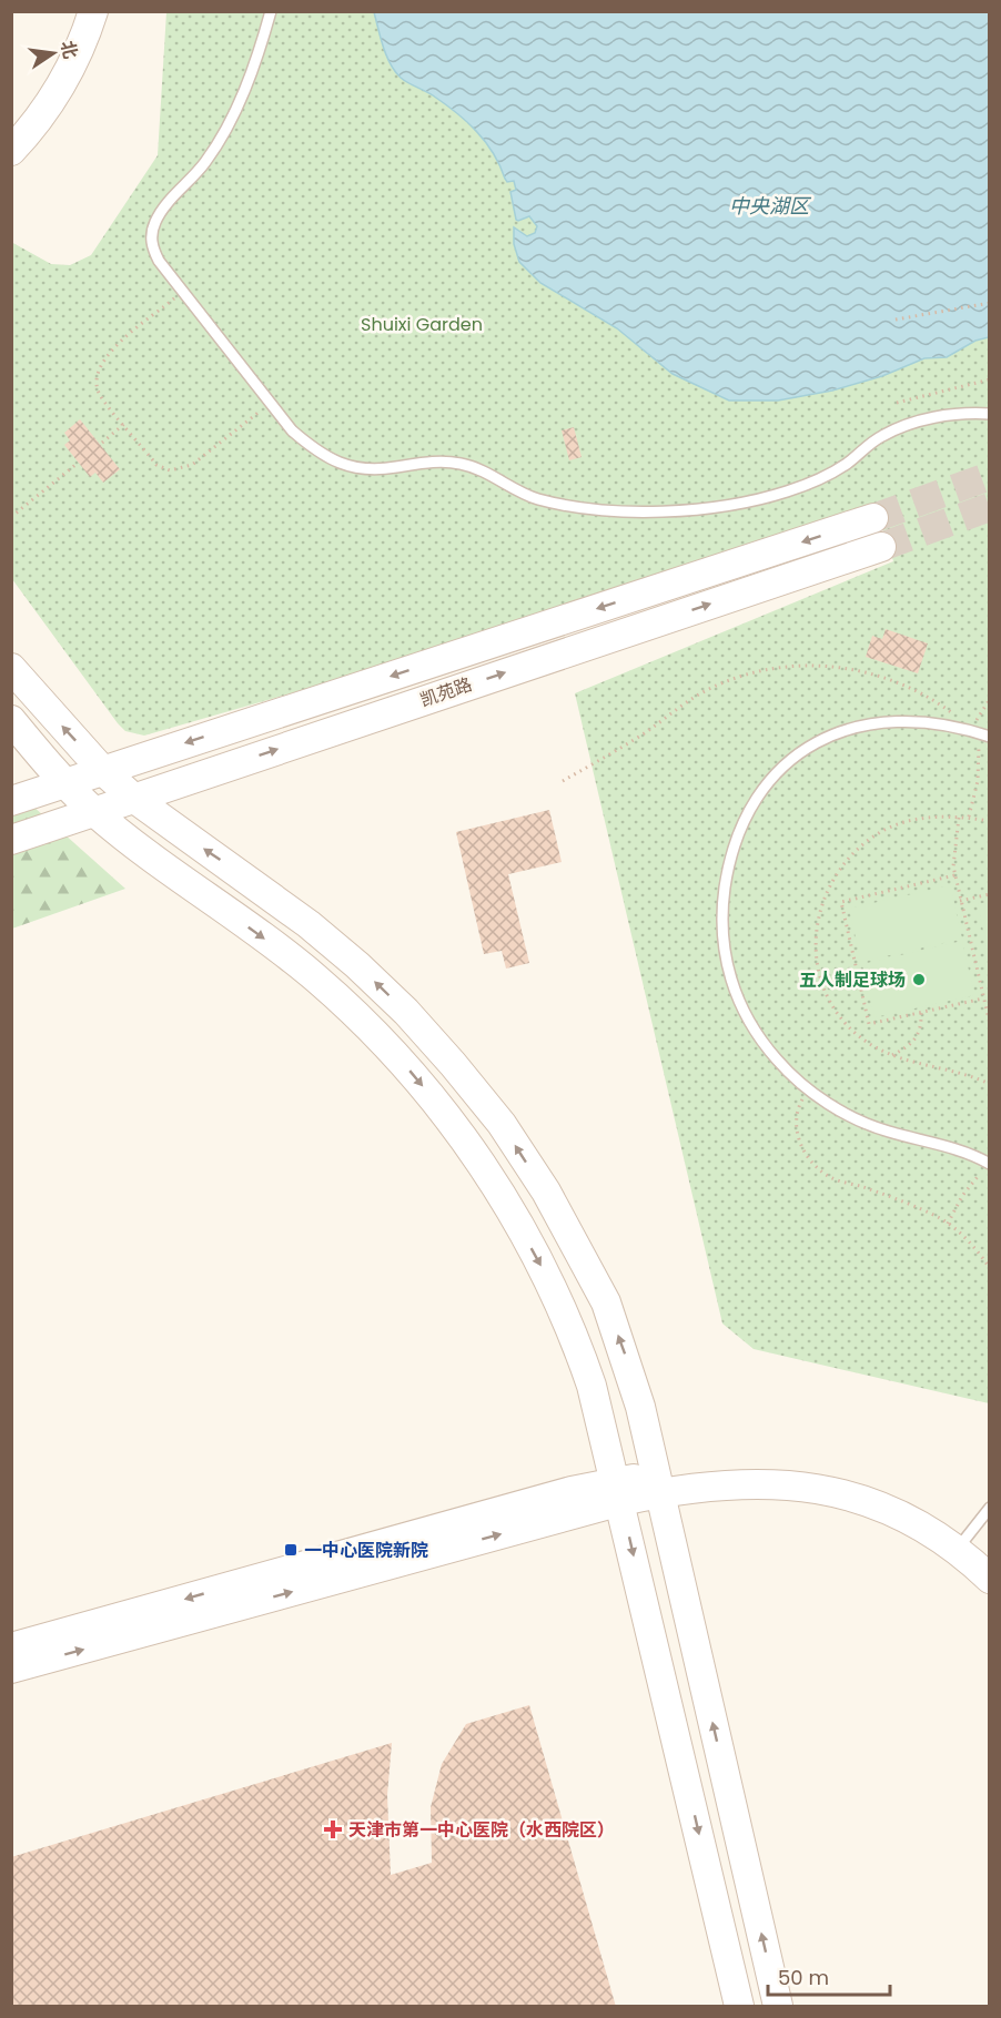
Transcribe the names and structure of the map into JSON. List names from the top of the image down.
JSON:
{
  "streets": {
    "main road": ["凯苑路"]
  },
  "water": ["中央湖区"],
  "parks": ["Shuixi Garden"],
  "places": {
    "other": ["五人制足球场"],
    "transit": ["一中心医院新院"],
    "health": ["天津市第一中心医院（水西院区）"]
  },
  "scale_bar": "50 m",
  "north": "right"
}
